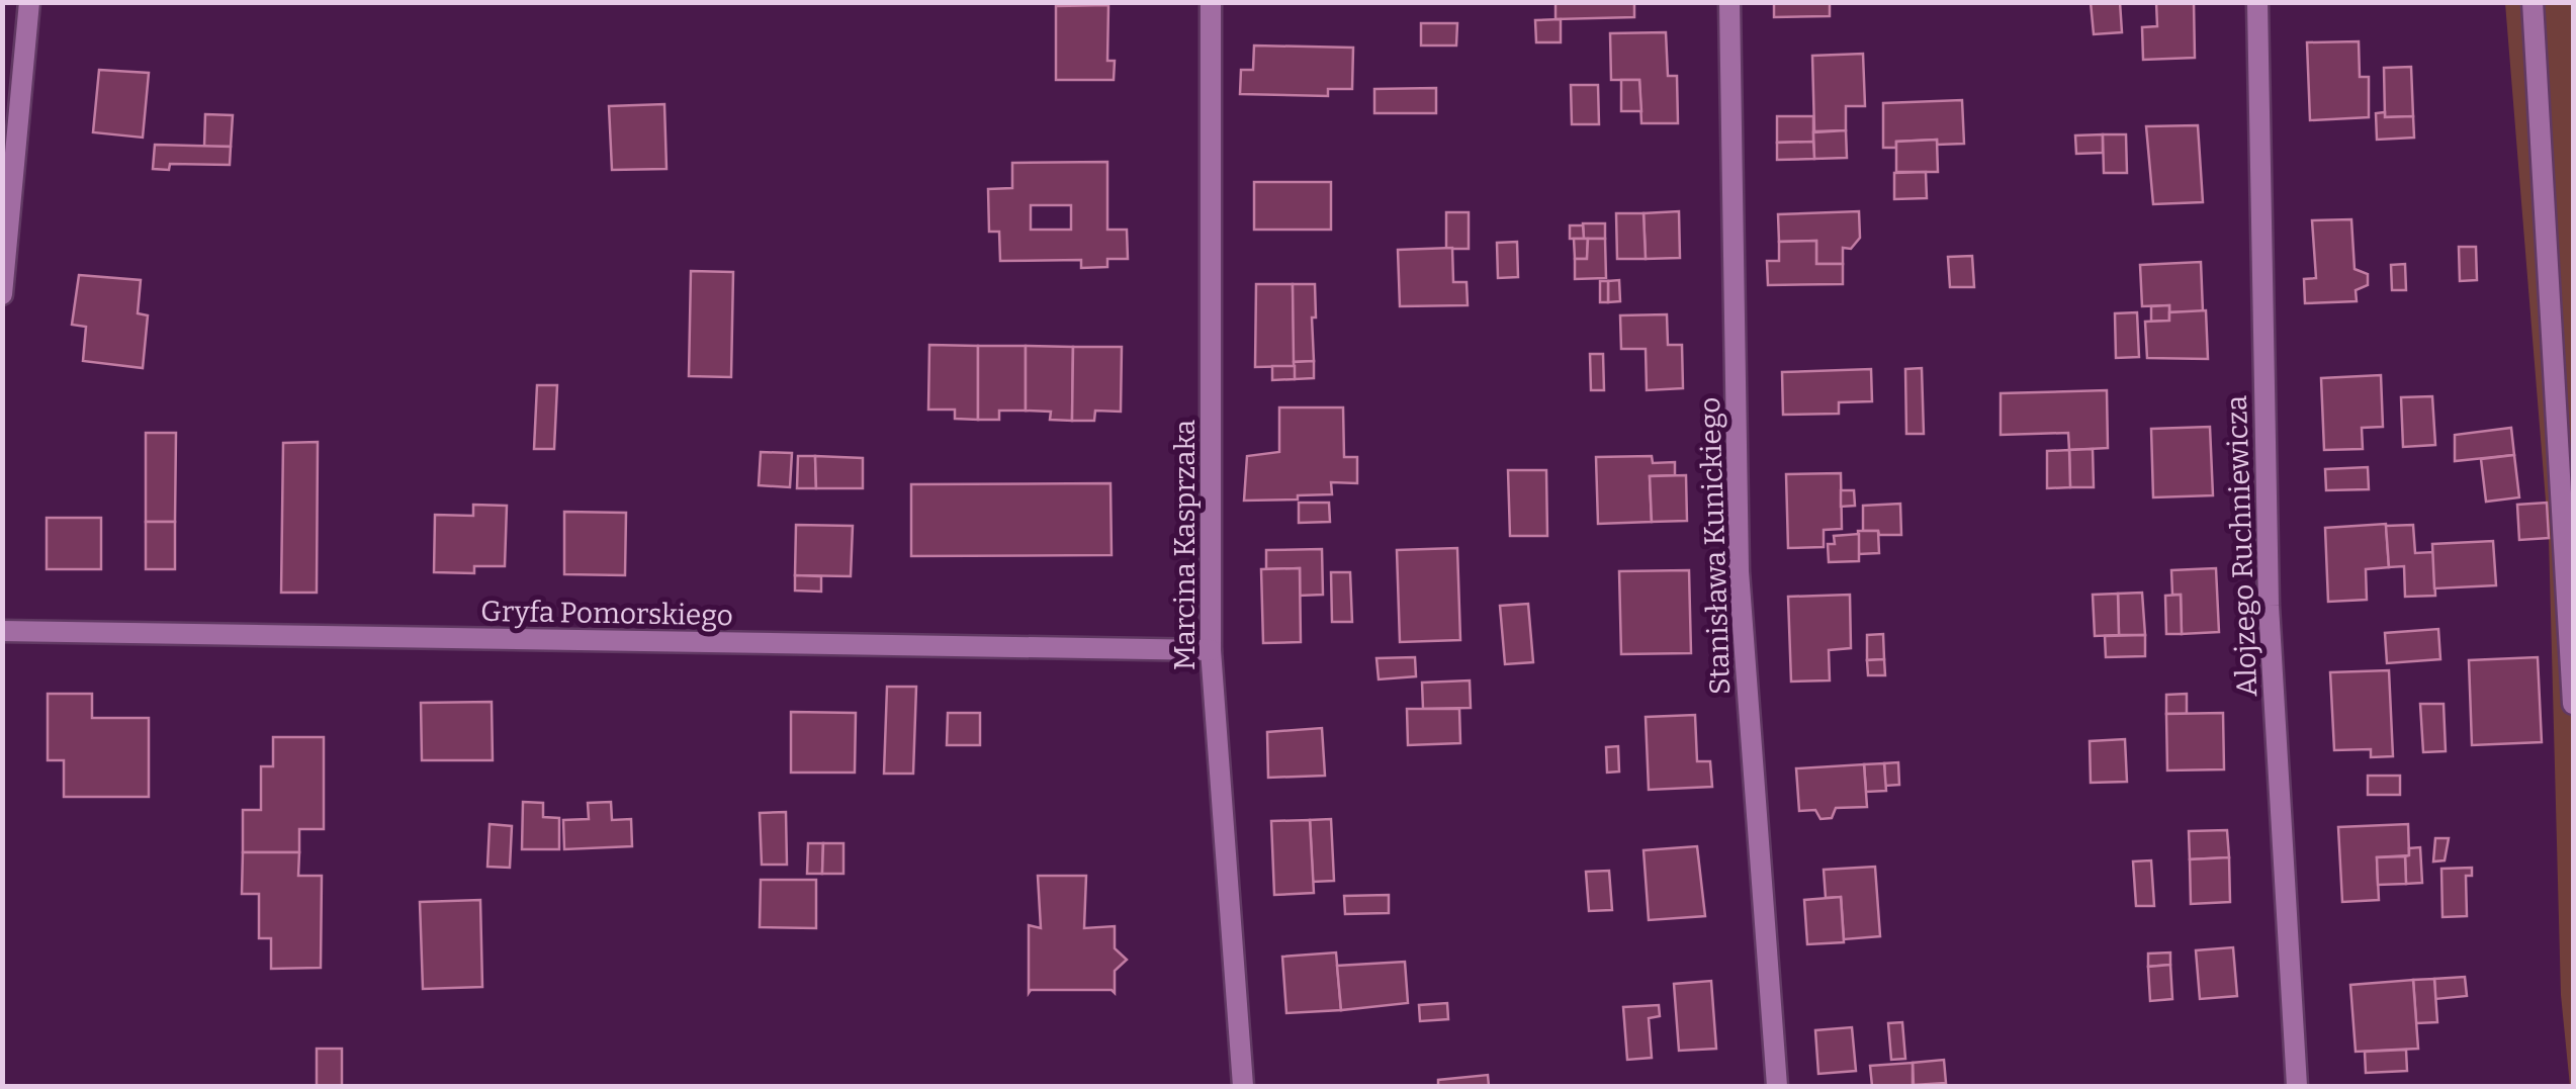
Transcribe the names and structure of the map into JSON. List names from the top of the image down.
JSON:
{
  "streets": {
    "street": [
      "Marcina Kasprzaka",
      "Stanisława Kunickiego",
      "Alojzego Ruchniewicza",
      "Gryfa Pomorskiego"
    ]
  },
  "crossings": [
    ["Marcina Kasprzaka", "Gryfa Pomorskiego"]
  ]
}
